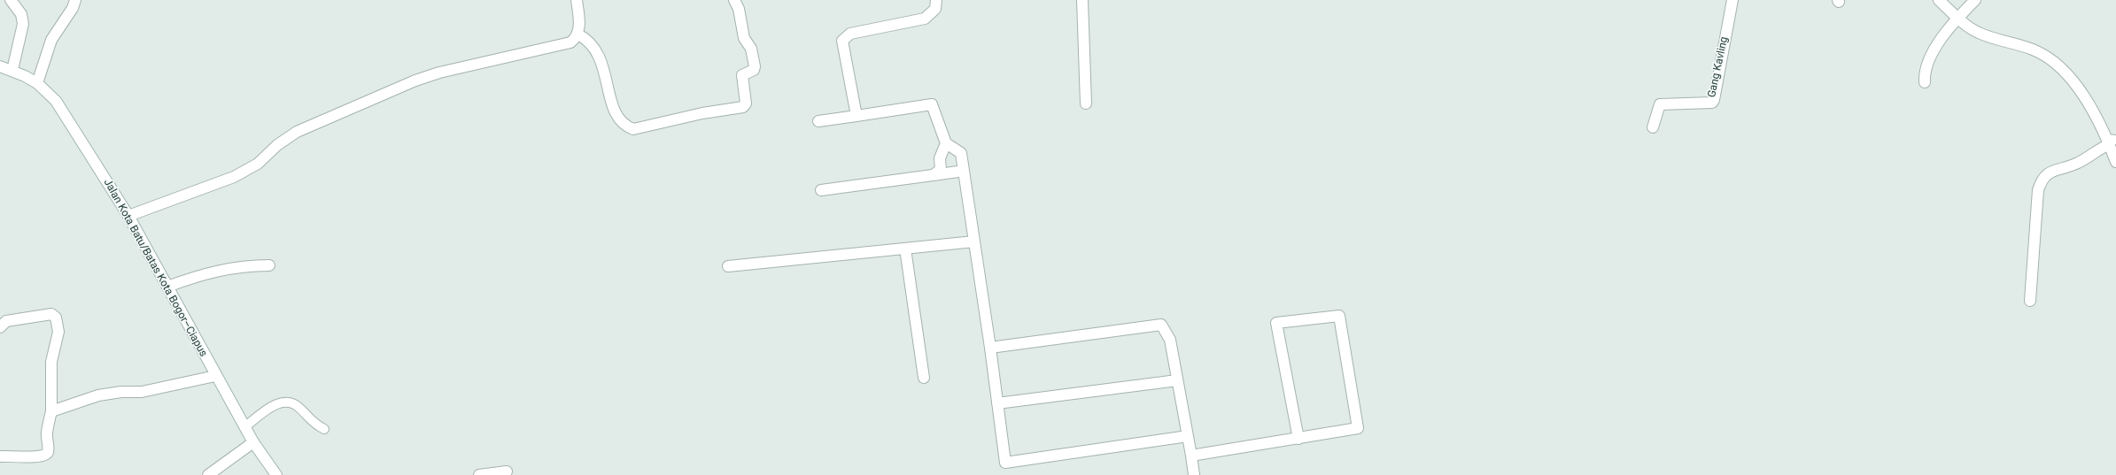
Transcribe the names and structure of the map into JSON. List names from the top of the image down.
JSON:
{
  "streets": {
    "street": ["Gang Kavling", "Jalan Kota Batu/Batas Kota Bogor–Ciapus"]
  }
}
